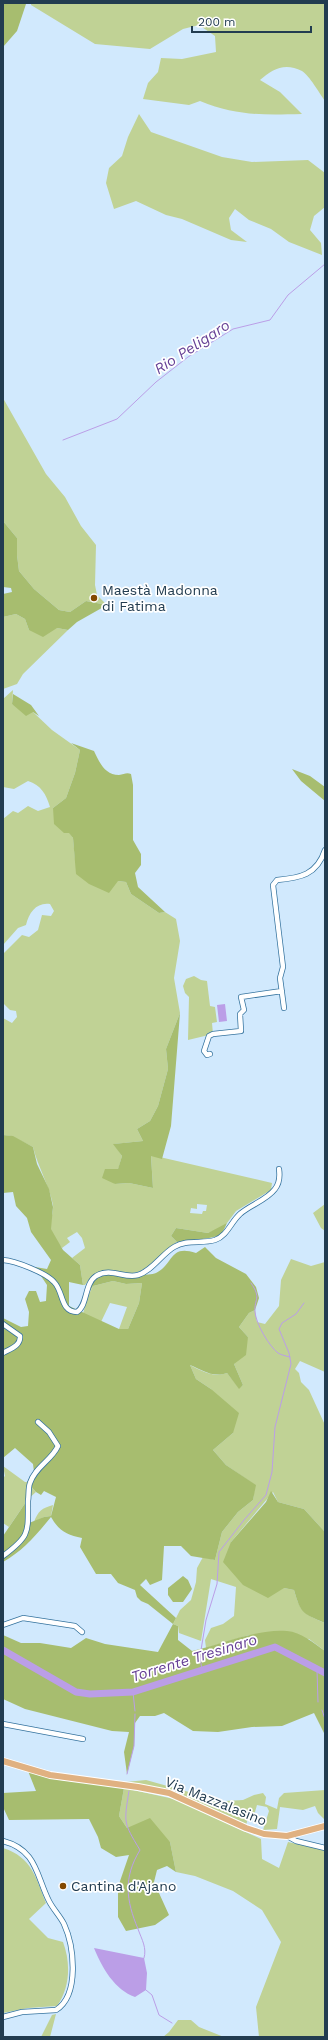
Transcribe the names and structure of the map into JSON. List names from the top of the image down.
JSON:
{
  "streets": {
    "main road": ["Via Mazzalasino"]
  },
  "water": ["Rio Peligaro", "Torrente Tresinaro"],
  "places": ["Maestà Madonna di Fatima", "Cantina d'Ajano"],
  "scale_bar": "200 m"
}
